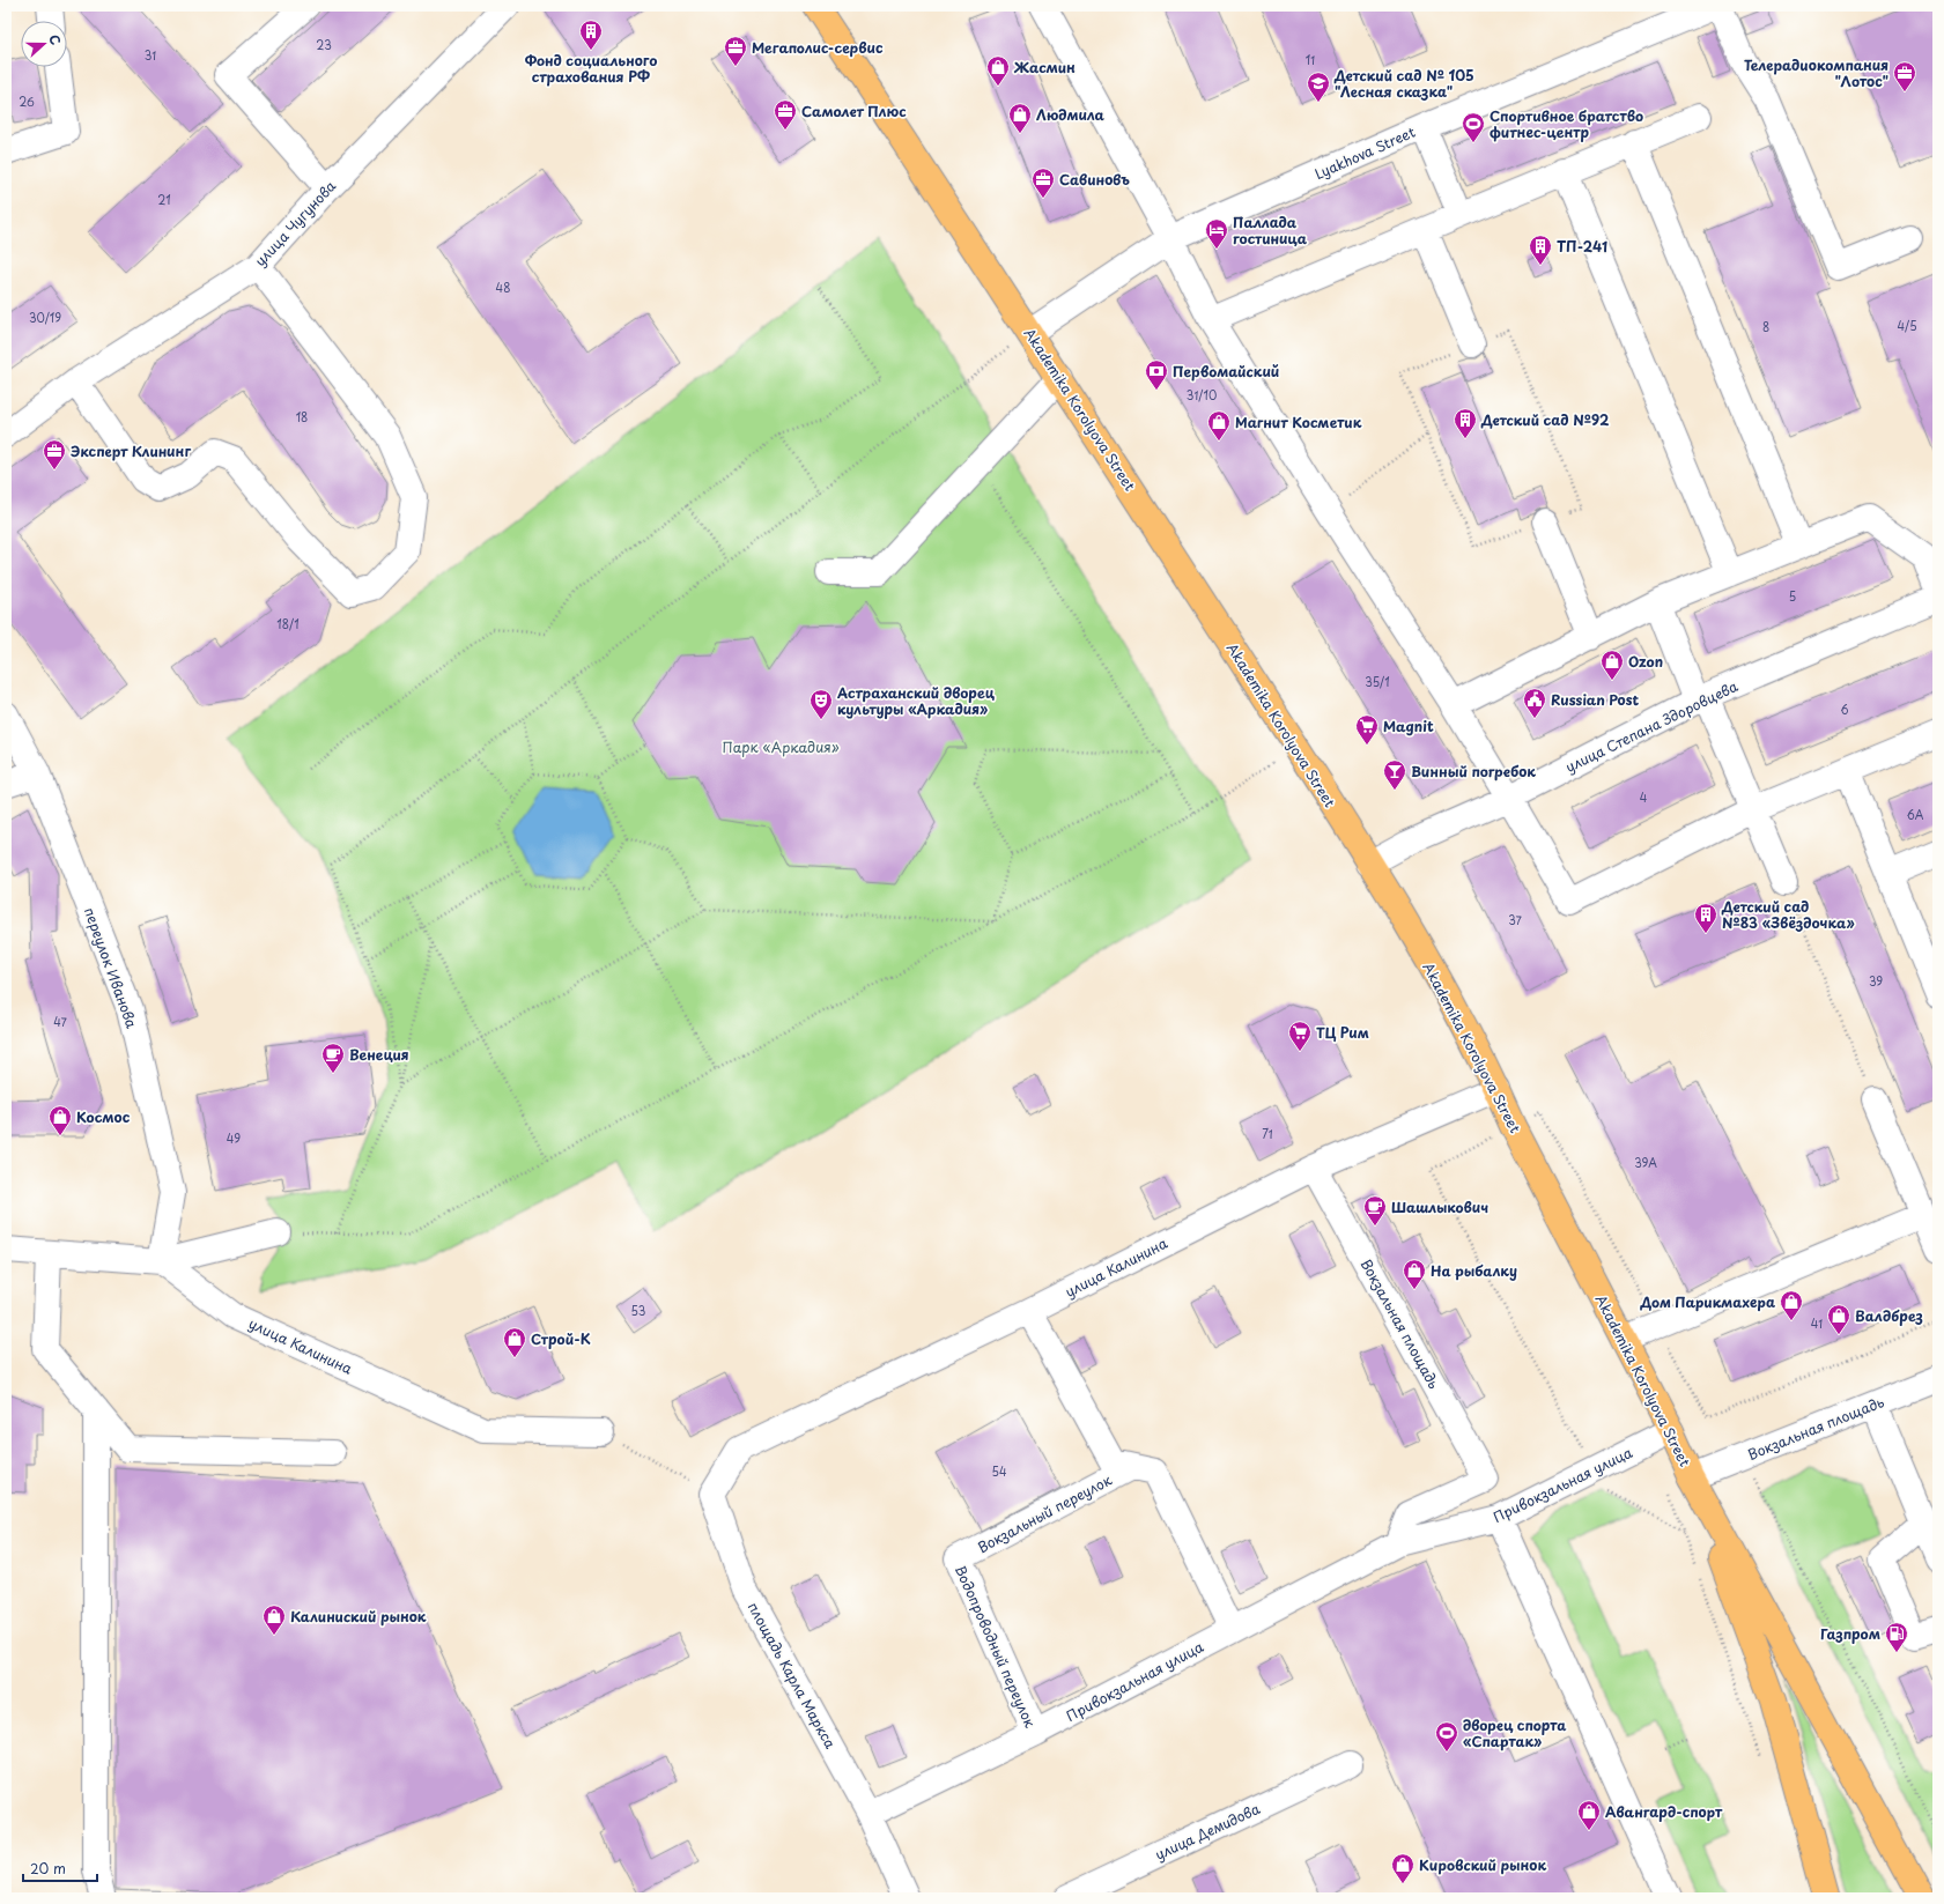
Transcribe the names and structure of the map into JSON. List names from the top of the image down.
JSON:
{
  "streets": {
    "main road": ["Akademika Korolyova Street"],
    "street": [
      "Lyakhova Street",
      "улица Чугунова",
      "улица Степана Здоровцева",
      "переулок Иванова",
      "улица Калинина",
      "Вокзальная площадь",
      "Привокзальная улица",
      "Вокзальный переулок",
      "Водопроводный переулок",
      "площадь Карла Маркса",
      "улица Демидова"
    ]
  },
  "crossings": [
    ["Lyakhova Street", "Akademika Korolyova Street"],
    ["Akademika Korolyova Street", "улица Степана Здоровцева"],
    ["Akademika Korolyova Street", "улица Калинина"],
    ["Akademika Korolyova Street", "Вокзальная площадь"],
    ["Akademika Korolyova Street", "Привокзальная улица"],
    ["переулок Иванова", "улица Калинина"],
    ["улица Калинина", "Вокзальная площадь"],
    ["улица Калинина", "площадь Карла Маркса"],
    ["Вокзальная площадь", "Привокзальная улица"],
    ["Привокзальная улица", "Водопроводный переулок"],
    ["Привокзальная улица", "площадь Карла Маркса"],
    ["Вокзальный переулок", "Водопроводный переулок"]
  ],
  "parks": ["Парк «Аркадия»"],
  "places": {
    "building": [
      "Фонд социального страхования РФ",
      "ТП-241",
      "Детский сад №92",
      "Детский сад №83 «Звёздочка»"
    ],
    "office": [
      "Мегаполис-сервис",
      "Телерадиокомпания \"Лотос\"",
      "Самолет Плюс",
      "Савиновъ",
      "Эксперт Клининг"
    ],
    "shop": [
      "Жасмин",
      "Людмила",
      "Магнит Косметик",
      "Ozon",
      "Космос",
      "На рыбалку",
      "Дом Парикмахера",
      "Валдбрез",
      "Строй-К",
      "Калиниский рынок",
      "Авангард-cпорт",
      "Кировский рынок"
    ],
    "school or university": ["Детский сад № 105 \"Лесная сказка\""],
    "sports": ["Спортивное братство фитнес-центр", "дворец спорта «Спартак»"],
    "hotel": ["Паллада гостиница"],
    "bank": ["Первомайский"],
    "public building": ["Russian Post"],
    "theatre": ["Астраханский дворец культуры «Аркадия»"],
    "supermarket": ["Magnit", "ТЦ Рим"],
    "bar": ["Винный погребок"],
    "cafe": ["Венеция", "Шашлыкович"],
    "fuel station": ["Газпром"]
  },
  "house_numbers": [
    "23",
    "31",
    "11",
    "26",
    "21",
    "48",
    "30/19",
    "4/5",
    "8",
    "31/10",
    "18",
    "5",
    "18/1",
    "35/1",
    "6",
    "4",
    "6А",
    "37",
    "39",
    "47",
    "71",
    "49",
    "39А",
    "53",
    "41",
    "54"
  ],
  "scale_bar": "20 m",
  "north": "right"
}
